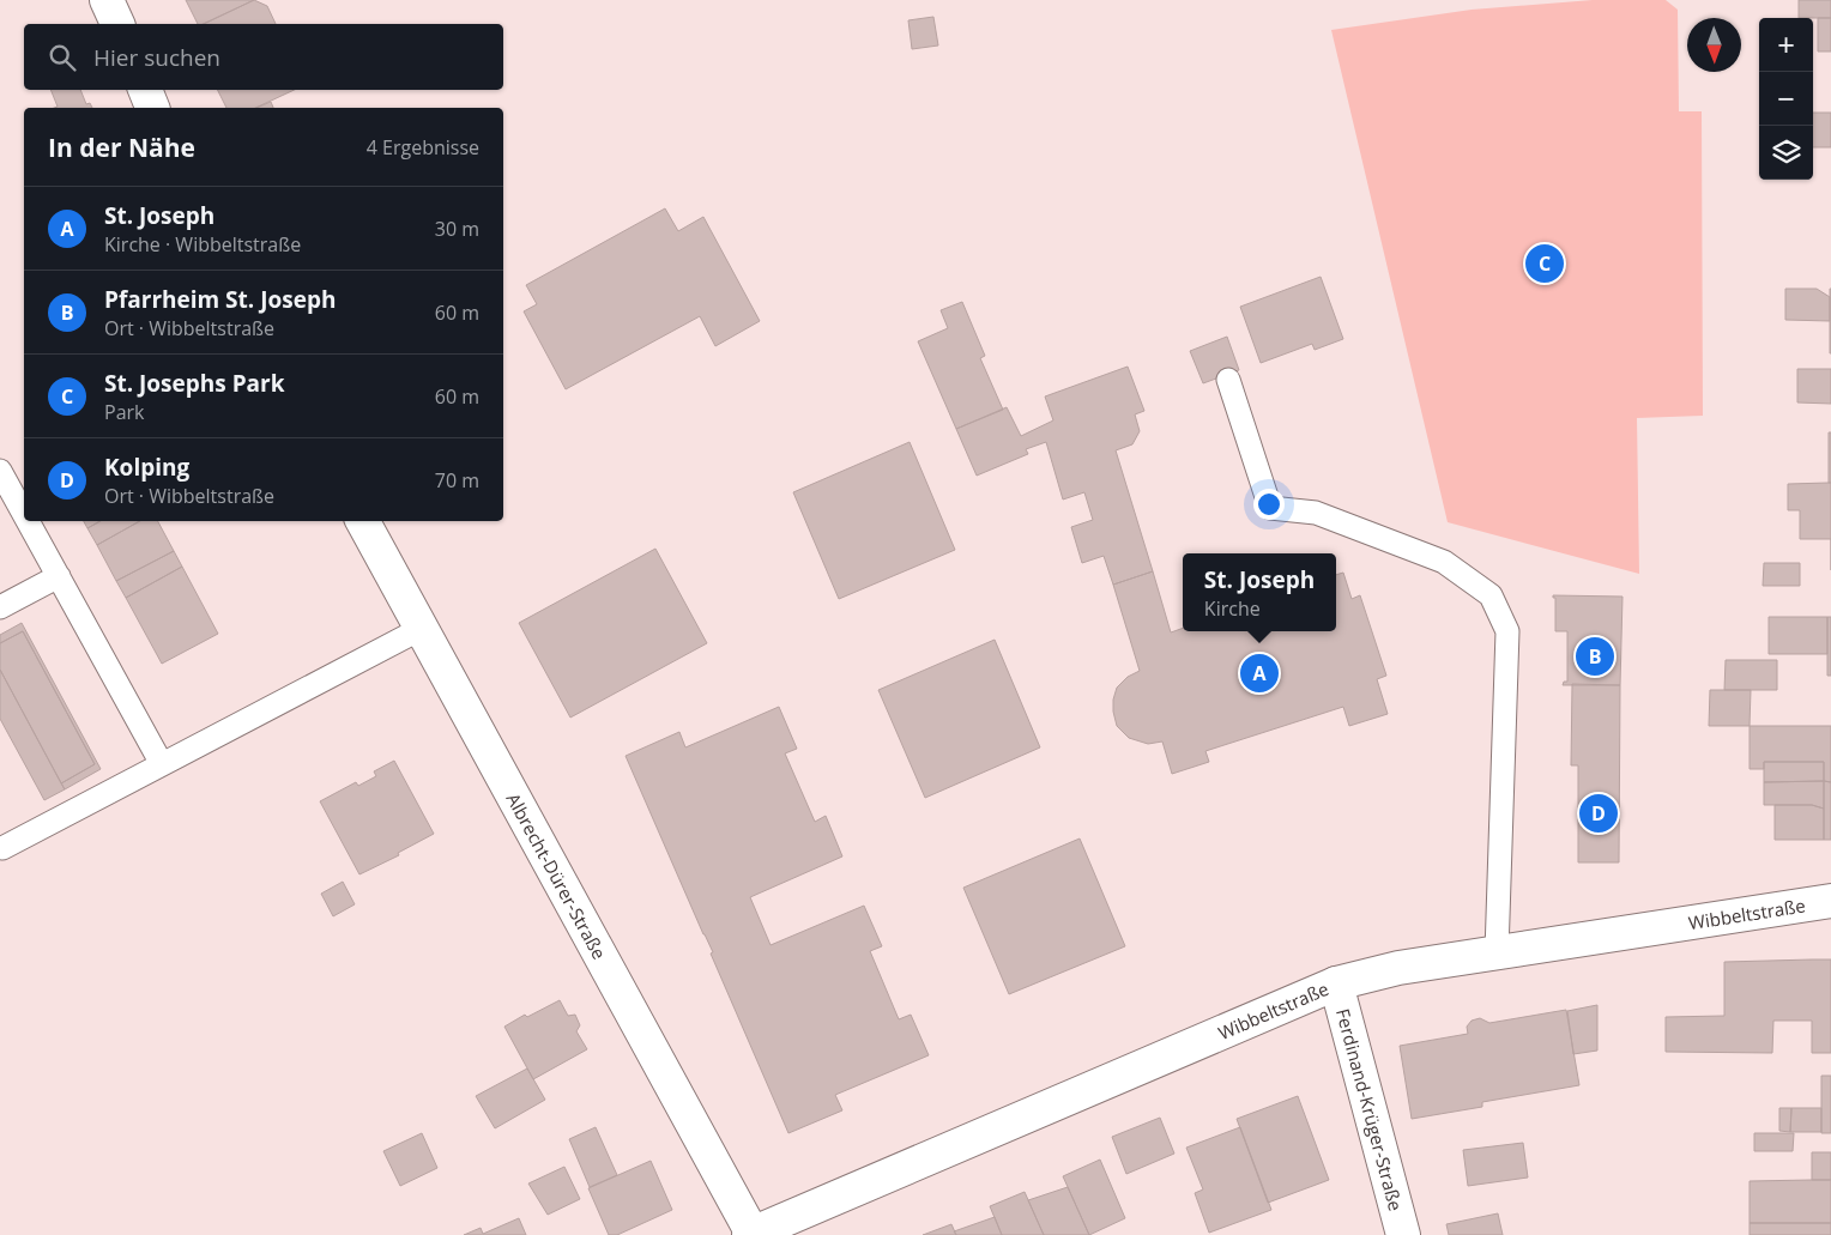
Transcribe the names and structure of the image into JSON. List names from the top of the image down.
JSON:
{
  "streets": {
    "street": ["Albrecht-Dürer-Straße", "Wibbeltstraße", "Ferdinand-Krüger-Straße"]
  },
  "crossings": [
    ["Albrecht-Dürer-Straße", "Wibbeltstraße"],
    ["Wibbeltstraße", "Ferdinand-Krüger-Straße"]
  ],
  "north": "bottom",
  "page": {
    "map_buttons": ["+", "−"],
    "search": "Hier suchen",
    "heading": ["In der Nähe", "4 Ergebnisse"],
    "list": [
      {
        "mark": "A",
        "name": "St. Joseph",
        "note": "Kirche · Wibbeltstraße",
        "value": "30 m"
      },
      {
        "mark": "B",
        "name": "Pfarrheim St. Joseph",
        "note": "Ort · Wibbeltstraße",
        "value": "60 m"
      },
      {
        "mark": "C",
        "name": "St. Josephs Park",
        "note": "Park",
        "value": "60 m"
      },
      {
        "mark": "D",
        "name": "Kolping",
        "note": "Ort · Wibbeltstraße",
        "value": "70 m"
      }
    ],
    "pins": [
      "C",
      "B",
      "A",
      "D"
    ],
    "popup": ["St. Joseph", "Kirche"]
  }
}
